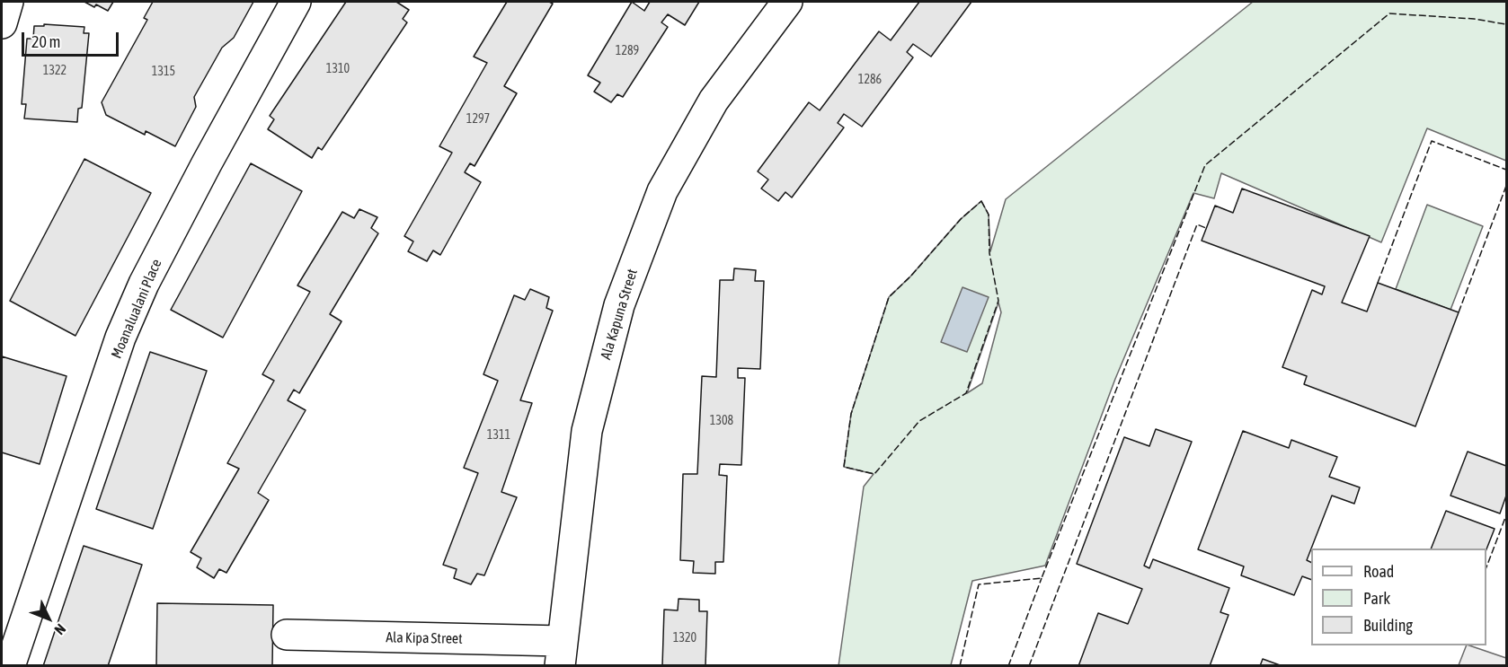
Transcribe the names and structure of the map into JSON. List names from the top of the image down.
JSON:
{
  "streets": {
    "street": ["Moanalualani Place", "Ala Kapuna Street", "Ala Kipa Street"]
  },
  "crossings": [
    ["Ala Kapuna Street", "Ala Kipa Street"]
  ],
  "house_numbers": [
    "1289",
    "1310",
    "1322",
    "1315",
    "1286",
    "1297",
    "1308",
    "1311",
    "1320"
  ],
  "legend": ["Road", "Park", "Building"],
  "scale_bar": "20 m",
  "north": "bottom right"
}
